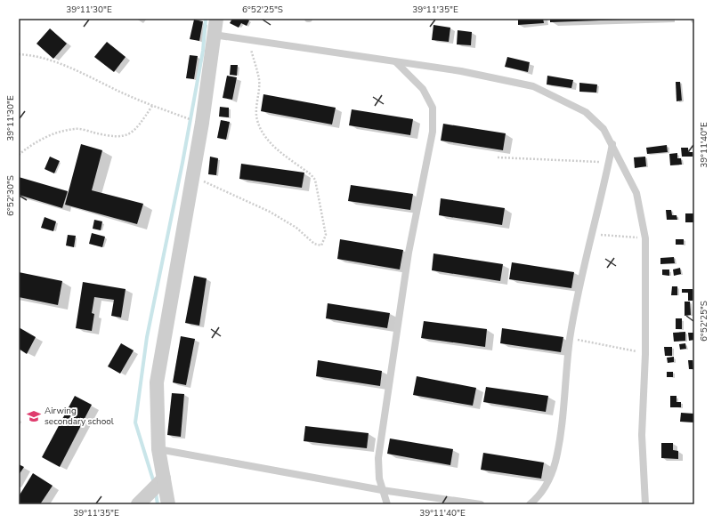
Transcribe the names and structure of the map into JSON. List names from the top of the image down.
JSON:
{
  "places": {
    "school or university": ["Airwing secondary school"]
  },
  "coordinates": [
    "39°11'30\"E",
    "6°52'25\"S",
    "39°11'35\"E",
    "39°11'40\"E",
    "6°52'30\"S"
  ]
}
